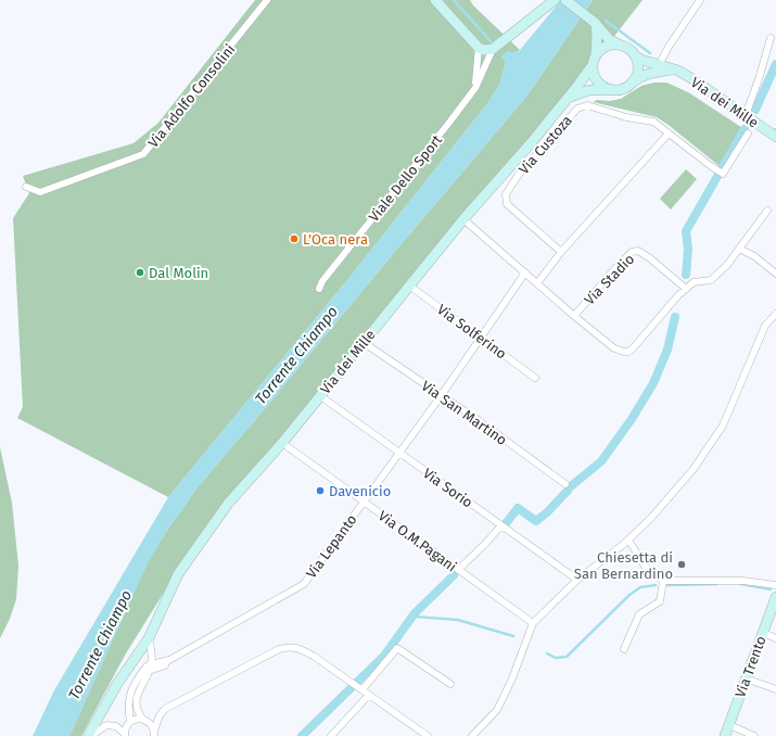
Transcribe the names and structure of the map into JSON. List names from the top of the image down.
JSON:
{
  "streets": {
    "main road": ["Via dei Mille", "Via Trento"],
    "street": [
      "Via Adolfo Consolini",
      "Via Custoza",
      "Viale Dello Sport",
      "Via Stadio",
      "Via Solferino",
      "Via San Martino",
      "Via Sorio",
      "Via O.M.Pagani",
      "Via Lepanto"
    ]
  },
  "crossings": [
    ["Via dei Mille", "Via Stadio"],
    ["Via dei Mille", "Via Solferino"],
    ["Via dei Mille", "Via San Martino"],
    ["Via dei Mille", "Via Sorio"],
    ["Via dei Mille", "Via O.M.Pagani"],
    ["Via Stadio", "Via Lepanto"],
    ["Via Solferino", "Via Lepanto"],
    ["Via San Martino", "Via Lepanto"],
    ["Via Sorio", "Via Lepanto"],
    ["Via O.M.Pagani", "Via Lepanto"]
  ],
  "water": ["Torrente Chiampo"],
  "places": [
    "L'Oca nera",
    "Dal Molin",
    "Davenicio",
    "Chiesetta di San Bernardino"
  ]
}
